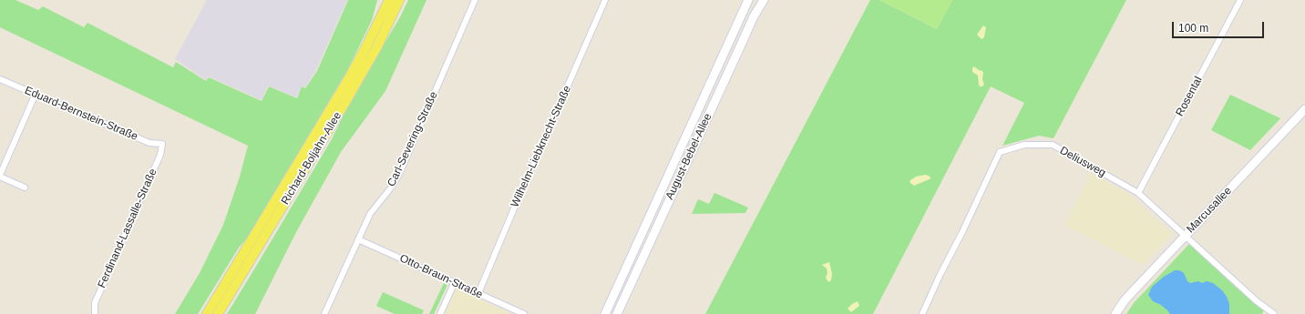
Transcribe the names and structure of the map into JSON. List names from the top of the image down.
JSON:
{
  "streets": {
    "main road": ["Richard-Boljahn-Allee"],
    "street": [
      "Rosental",
      "Eduard-Bernstein-Straße",
      "Carl-Severing-Straße",
      "Wilhelm-Liebknecht-Straße",
      "August-Bebel-Allee",
      "Deliusweg",
      "Marcusallee",
      "Ferdinand-Lassalle-Straße",
      "Otto-Braun-Straße"
    ]
  },
  "crossings": [
    ["Rosental", "Deliusweg"],
    ["Eduard-Bernstein-Straße", "Ferdinand-Lassalle-Straße"],
    ["Carl-Severing-Straße", "Otto-Braun-Straße"],
    ["Wilhelm-Liebknecht-Straße", "Otto-Braun-Straße"],
    ["Deliusweg", "Marcusallee"]
  ],
  "scale_bar": "100 m"
}
